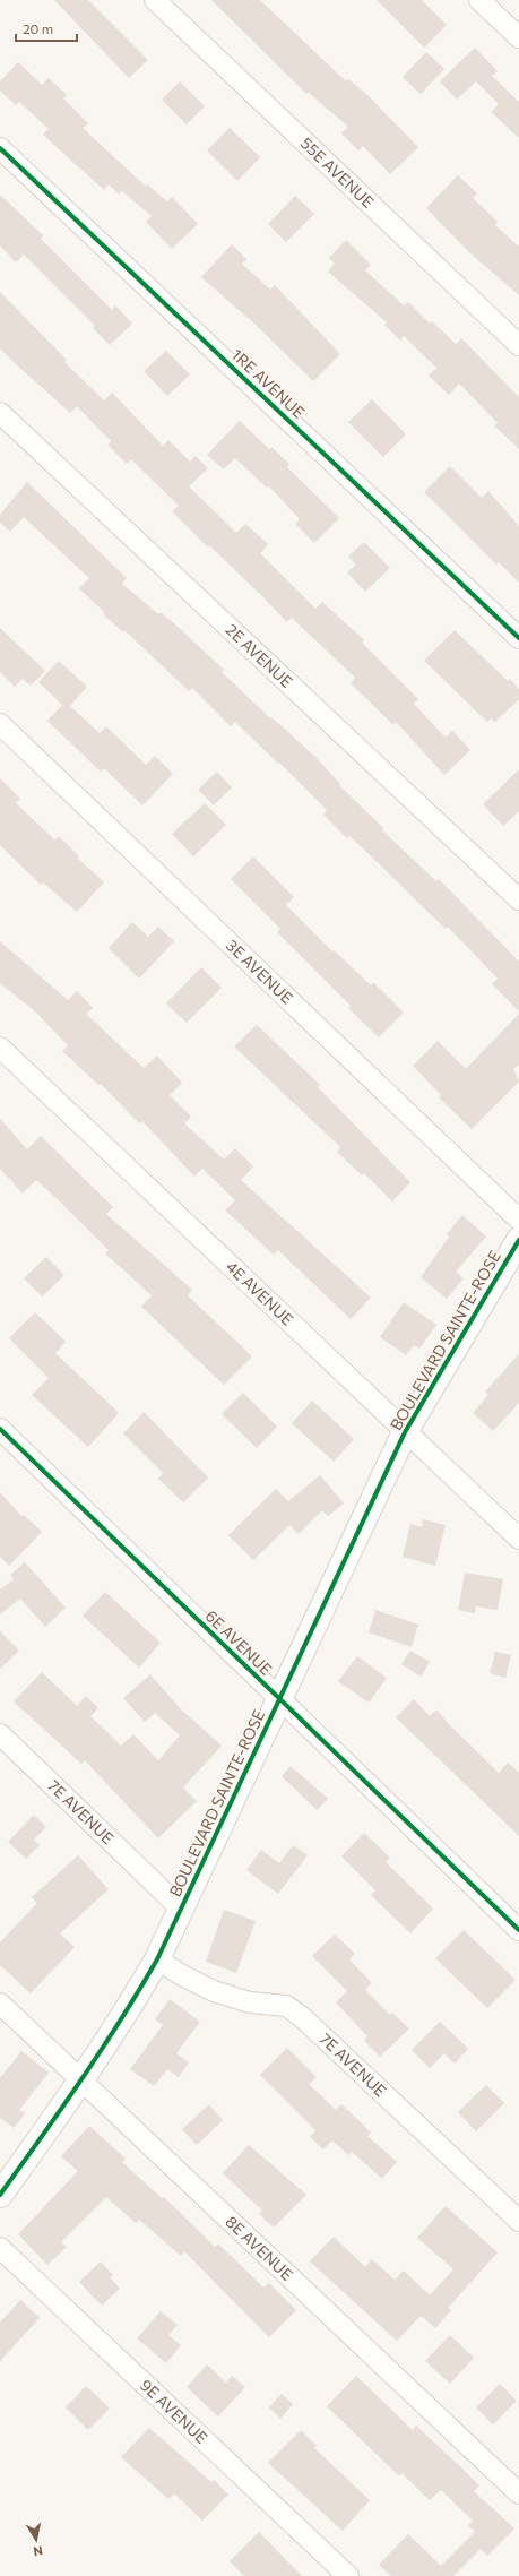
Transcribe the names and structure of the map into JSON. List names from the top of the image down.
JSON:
{
  "streets": {
    "street": [
      "55E AVENUE",
      "1RE AVENUE",
      "2E AVENUE",
      "3E AVENUE",
      "4E AVENUE",
      "BOULEVARD SAINTE-ROSE",
      "6E AVENUE",
      "7E AVENUE",
      "8E AVENUE",
      "9E AVENUE"
    ]
  },
  "crossings": [
    ["4E AVENUE", "BOULEVARD SAINTE-ROSE"],
    ["BOULEVARD SAINTE-ROSE", "6E AVENUE"],
    ["BOULEVARD SAINTE-ROSE", "7E AVENUE"],
    ["BOULEVARD SAINTE-ROSE", "8E AVENUE"]
  ],
  "scale_bar": "20 m",
  "north": "bottom"
}
